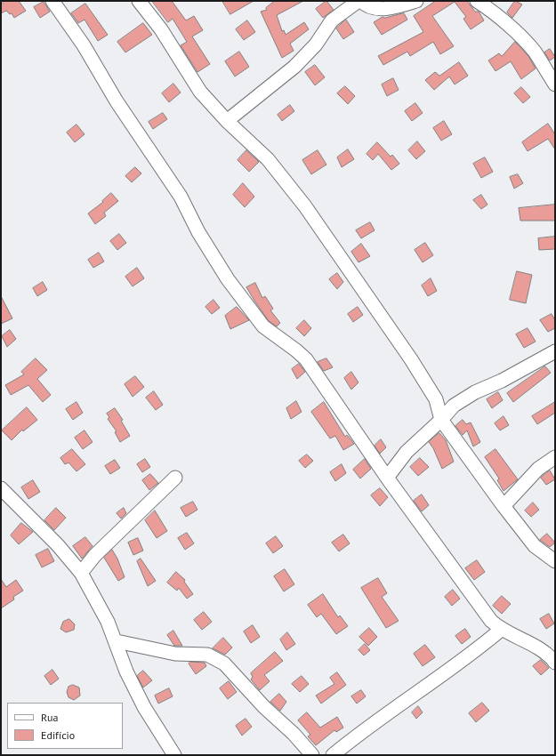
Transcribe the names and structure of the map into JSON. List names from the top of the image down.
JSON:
{
  "legend": ["Rua", "Edifício"]
}
